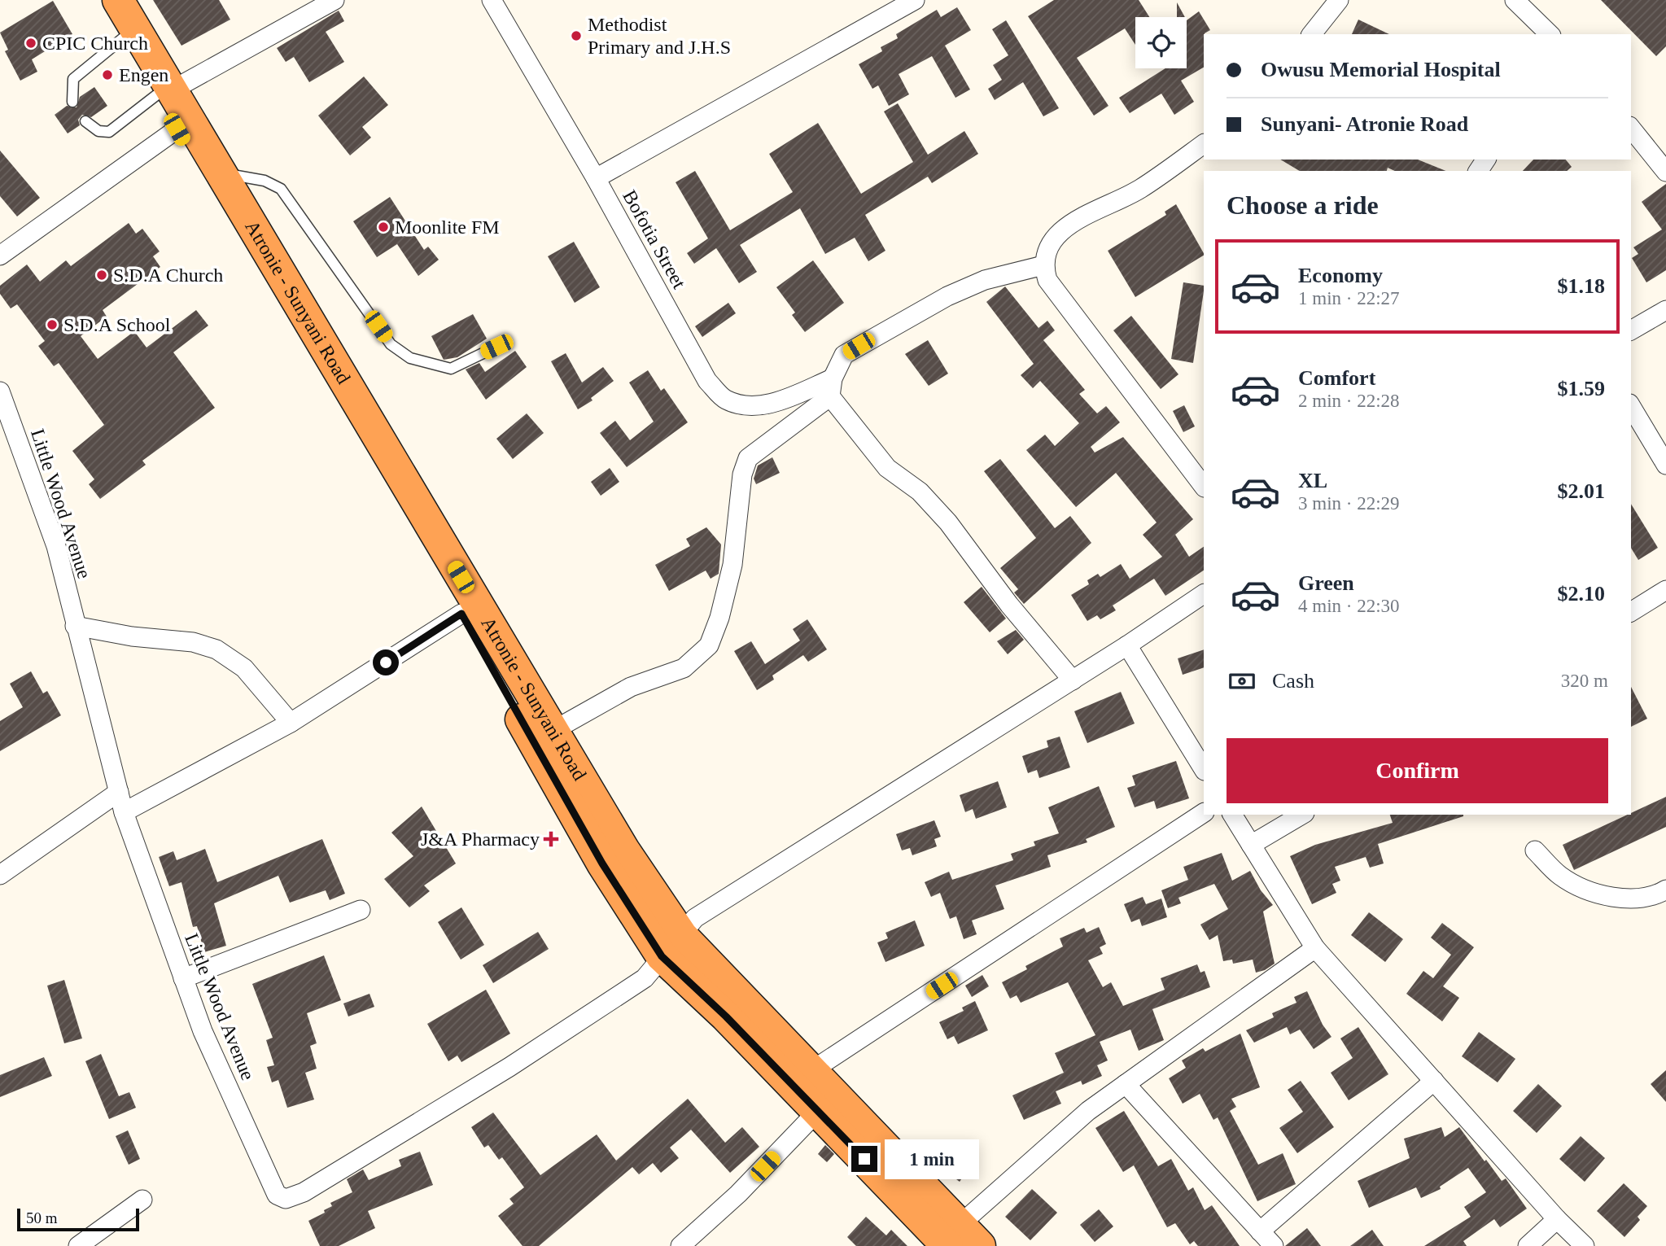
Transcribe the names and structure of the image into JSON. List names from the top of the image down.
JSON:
{
  "streets": {
    "highway": ["Atronie - Sunyani Road"],
    "street": ["Bofotia Street", "Little Wood Avenue"]
  },
  "crossings": [
    ["Atronie - Sunyani Road", "Little Wood Avenue"]
  ],
  "places": {
    "other": [
      "Methodist Primary and J.H.S",
      "CPIC Church",
      "Engen",
      "Moonlite FM",
      "S.D.A Church",
      "S.D.A School"
    ],
    "health": ["J&A Pharmacy"]
  },
  "scale_bar": "50 m",
  "page": {
    "banner": ["Owusu Memorial Hospital", "Sunyani- Atronie Road"],
    "heading": "Choose a ride",
    "list": [
      {
        "name": "Economy",
        "note": "1 min · 22:27",
        "value": "$1.18"
      },
      {
        "name": "Comfort",
        "note": "2 min · 22:28",
        "value": "$1.59"
      },
      {
        "name": "XL",
        "note": "3 min · 22:29",
        "value": "$2.01"
      },
      {
        "name": "Green",
        "note": "4 min · 22:30",
        "value": "$2.10"
      }
    ],
    "pay": ["Cash", "320 m"],
    "buttons": "Confirm",
    "bubble": "1 min",
    "scale": "50 m"
  }
}
